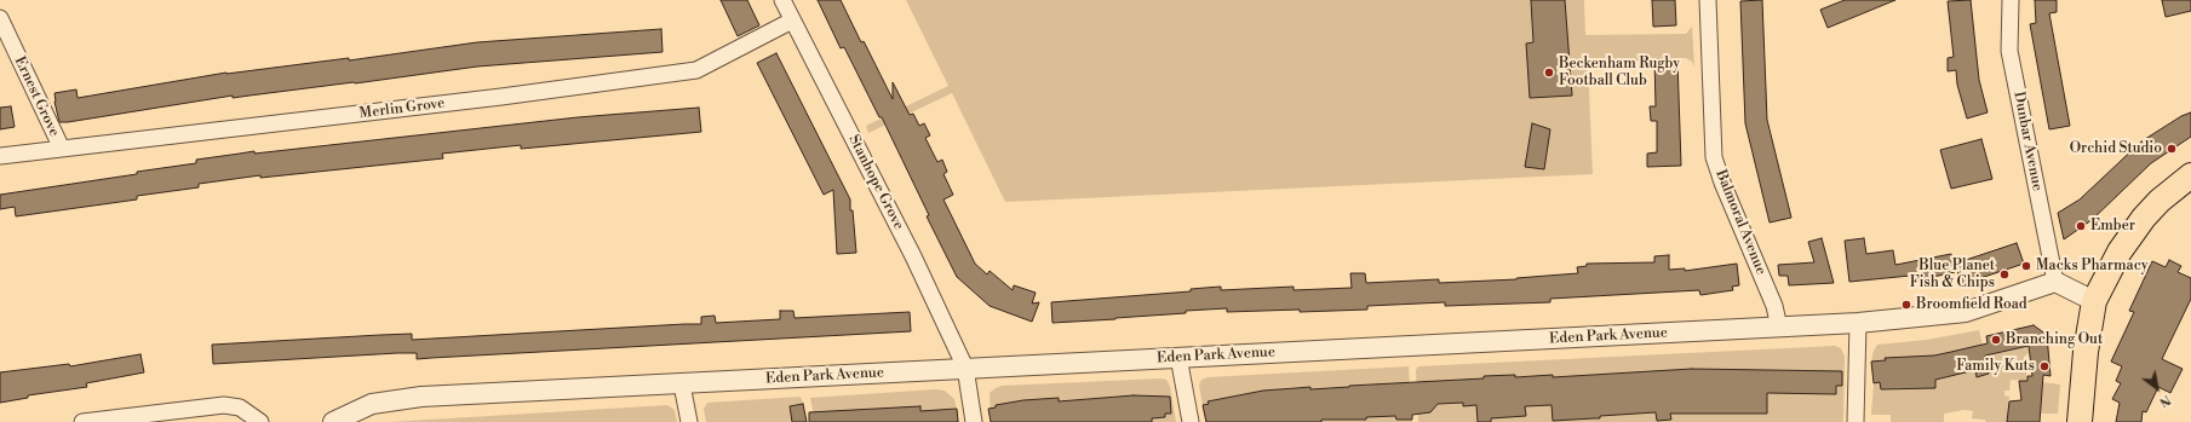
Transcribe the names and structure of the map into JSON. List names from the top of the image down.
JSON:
{
  "streets": {
    "street": [
      "Ernest Grove",
      "Merlin Grove",
      "Dunbar Avenue",
      "Stanhope Grove",
      "Balmoral Avenue",
      "Eden Park Avenue"
    ]
  },
  "crossings": [
    ["Ernest Grove", "Merlin Grove"],
    ["Merlin Grove", "Stanhope Grove"],
    ["Dunbar Avenue", "Eden Park Avenue"],
    ["Stanhope Grove", "Eden Park Avenue"],
    ["Balmoral Avenue", "Eden Park Avenue"]
  ],
  "places": [
    "Beckenham Rugby Football Club",
    "Orchid Studio",
    "Ember",
    "Macks Pharmacy",
    "Blue Planet Fish & Chips",
    "Broomfield Road",
    "Branching Out",
    "Family Kuts"
  ],
  "north": "bottom right"
}
